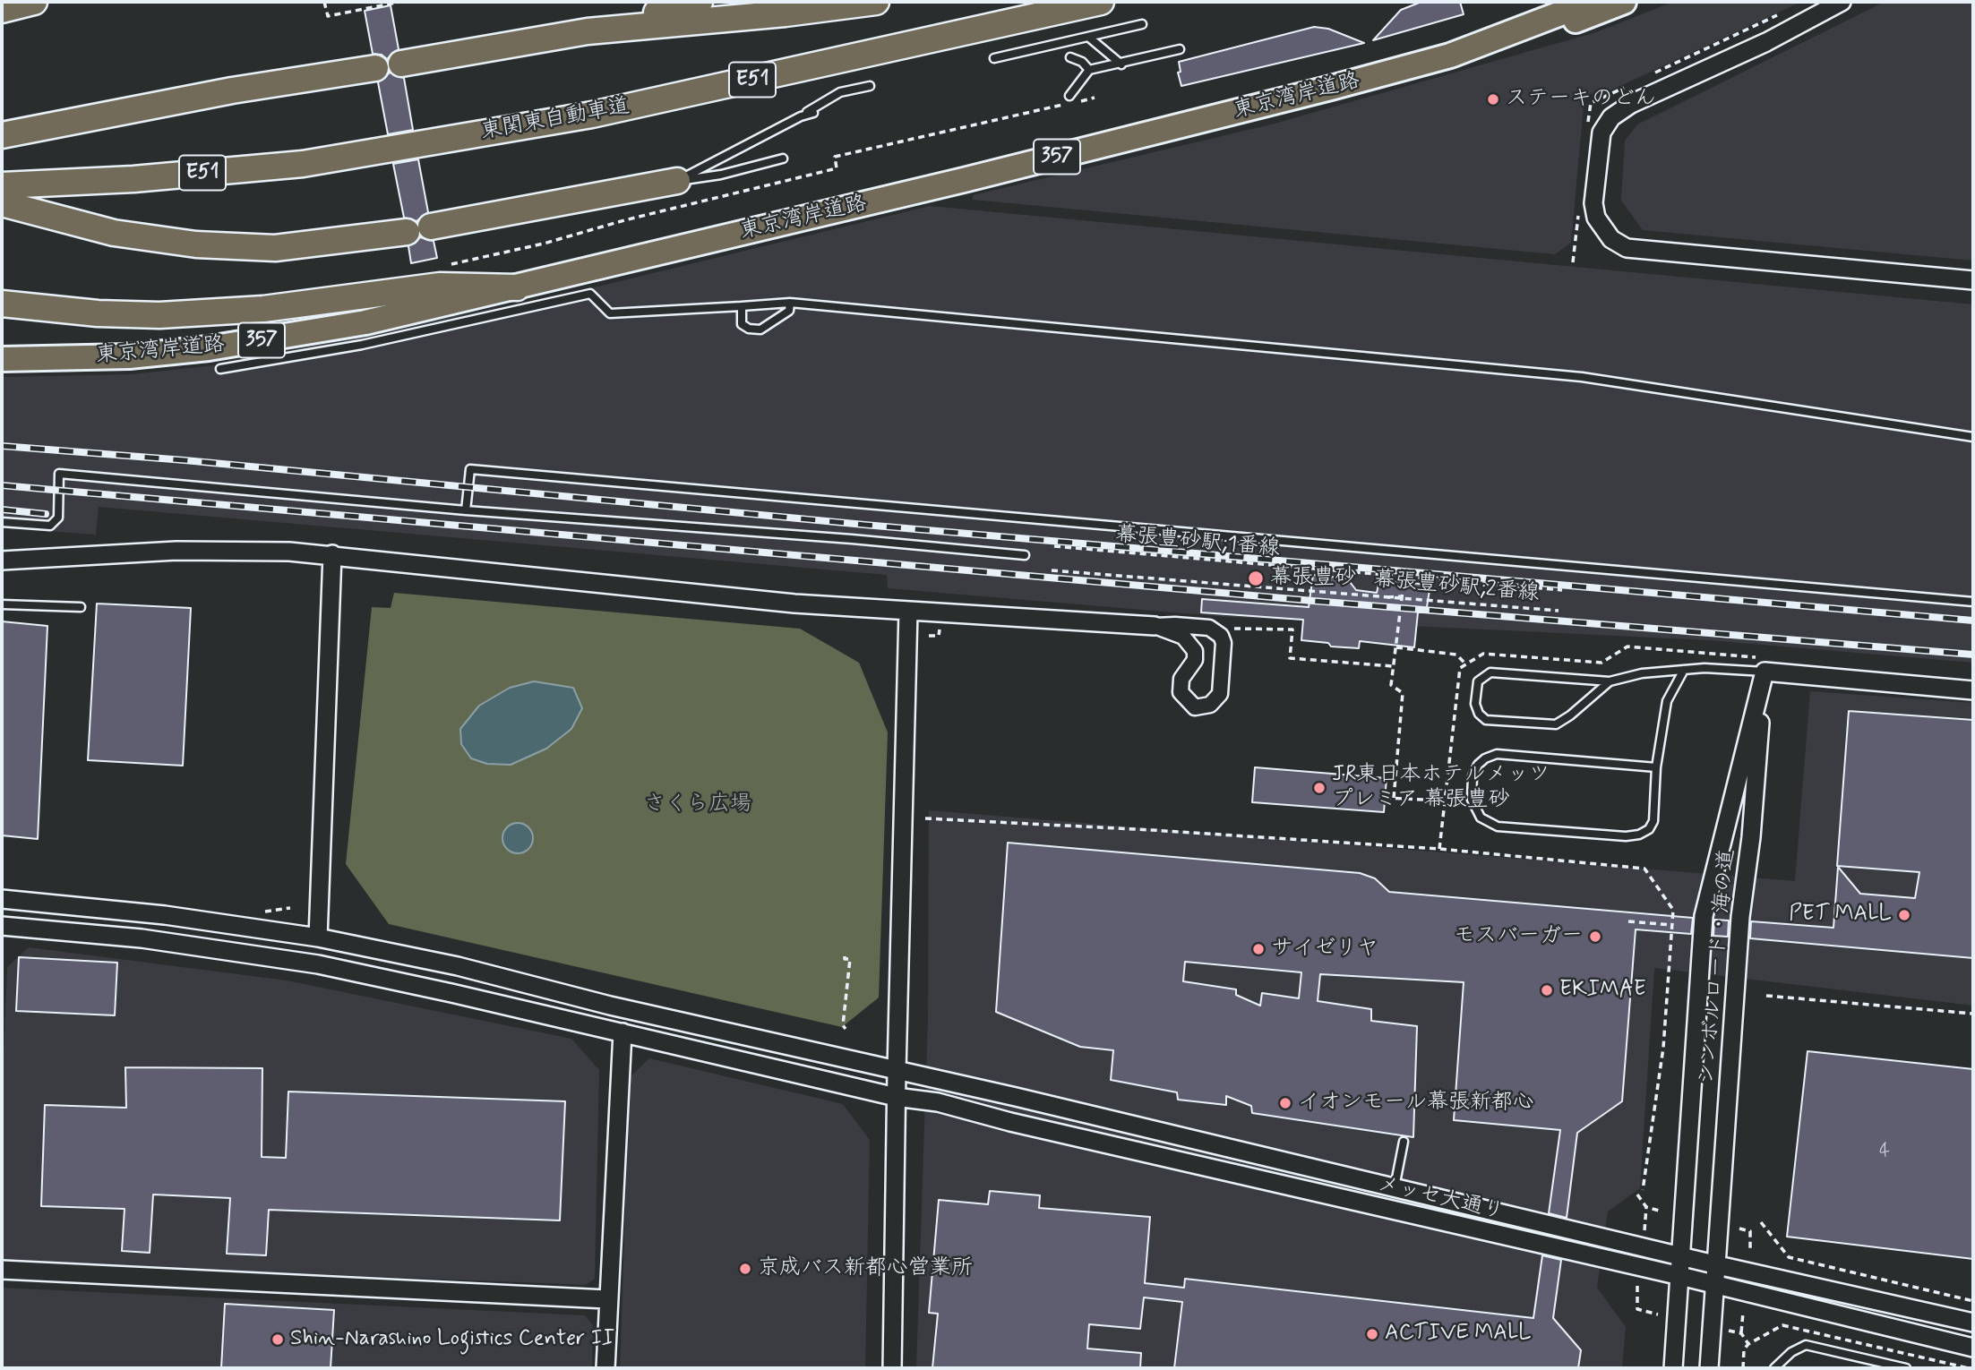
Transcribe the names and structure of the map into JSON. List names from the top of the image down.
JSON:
{
  "streets": {
    "highway": [
      "E51",
      "東京湾岸道路",
      "東関東自動車道",
      "357"
    ],
    "street": ["シンボルロード・海の道", "メッセ大通り"],
    "path": ["幕張豊砂駅;1番線", "幕張豊砂駅;2番線"]
  },
  "crossings": [
    ["東京湾岸道路", "357"],
    ["シンボルロード・海の道", "メッセ大通り"]
  ],
  "parks": ["さくら広場"],
  "places": [
    "ステーキのどん",
    "幕張豊砂",
    "JR東日本ホテルメッツ プレミア 幕張豊砂",
    "PET MALL",
    "モスバーガー",
    "サイゼリヤ",
    "EKIMAE",
    "イオンモール幕張新都心",
    "京成バス新都心営業所",
    "ACTIVE MALL",
    "Shin-Narashino Logistics Center II"
  ],
  "house_numbers": ["4"]
}
